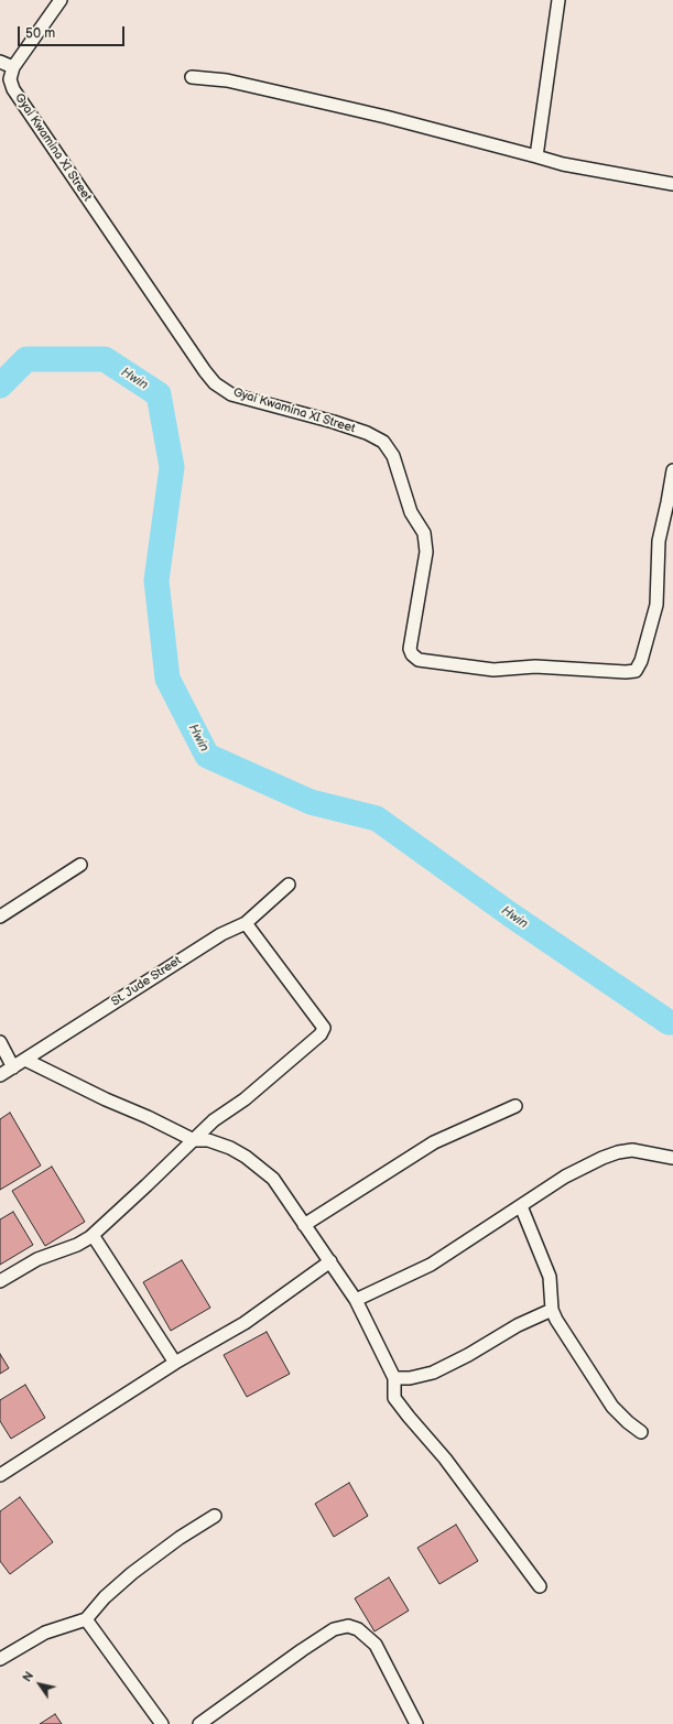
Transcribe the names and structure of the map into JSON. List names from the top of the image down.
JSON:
{
  "streets": {
    "street": ["Gyai Kwamina XI Street", "St. Jude Street"]
  },
  "water": ["Hwin"],
  "scale_bar": "50 m",
  "north": "top left"
}
